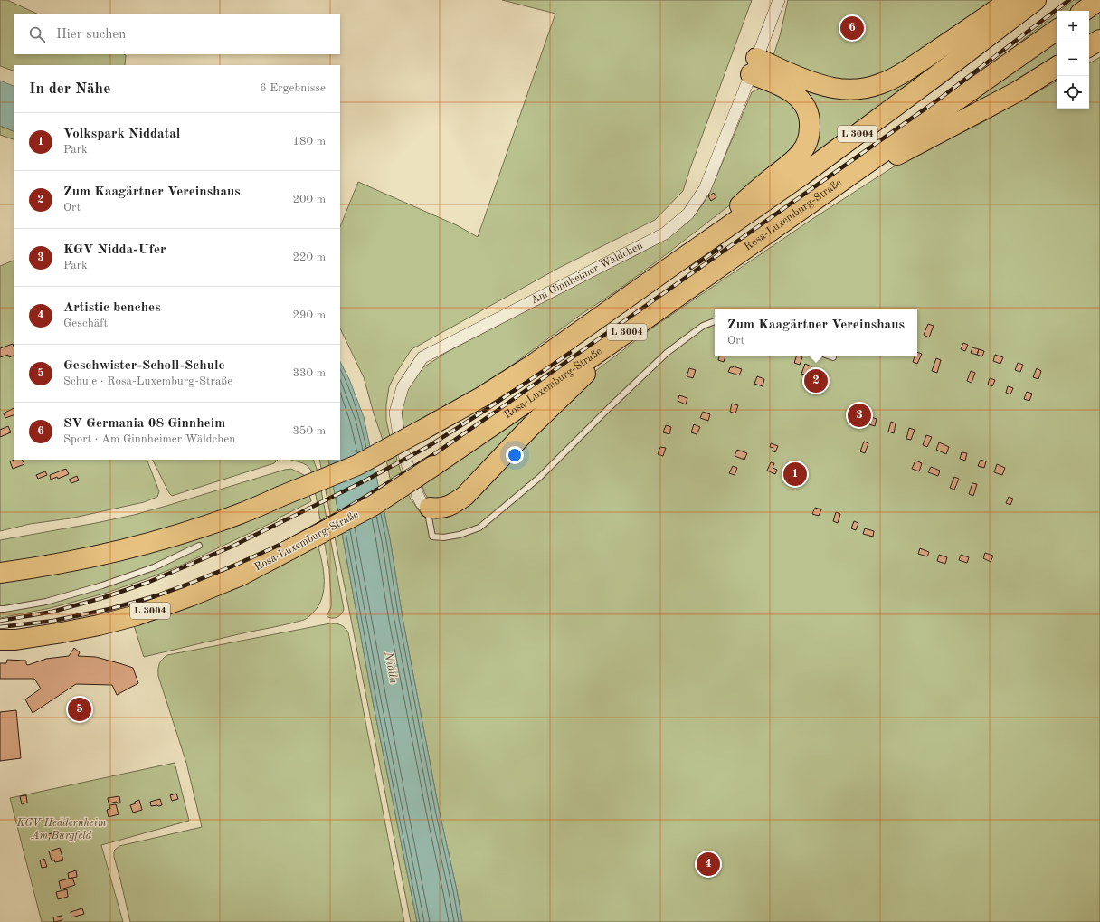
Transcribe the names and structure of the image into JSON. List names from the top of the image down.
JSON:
{
  "streets": {
    "highway": ["L 3004", "Rosa-Luxemburg-Straße"],
    "street": ["Am Ginnheimer Wäldchen"]
  },
  "water": ["Nidda"],
  "parks": ["KGV Heddernheim Am Burgfeld"],
  "page": {
    "map_buttons": ["+", "−"],
    "pins": [
      "6",
      "2",
      "3",
      "1",
      "5",
      "4"
    ],
    "search": "Hier suchen",
    "heading": ["In der Nähe", "6 Ergebnisse"],
    "list": [
      {
        "mark": "1",
        "name": "Volkspark Niddatal",
        "note": "Park",
        "value": "180 m"
      },
      {
        "mark": "2",
        "name": "Zum Kaagärtner Vereinshaus",
        "note": "Ort",
        "value": "200 m"
      },
      {
        "mark": "3",
        "name": "KGV Nidda-Ufer",
        "note": "Park",
        "value": "220 m"
      },
      {
        "mark": "4",
        "name": "Artistic benches",
        "note": "Geschäft",
        "value": "290 m"
      },
      {
        "mark": "5",
        "name": "Geschwister-Scholl-Schule",
        "note": "Schule · Rosa-Luxemburg-Straße",
        "value": "330 m"
      },
      {
        "mark": "6",
        "name": "SV Germania 08 Ginnheim",
        "note": "Sport · Am Ginnheimer Wäldchen",
        "value": "350 m"
      }
    ],
    "popup": ["Zum Kaagärtner Vereinshaus", "Ort"]
  }
}
